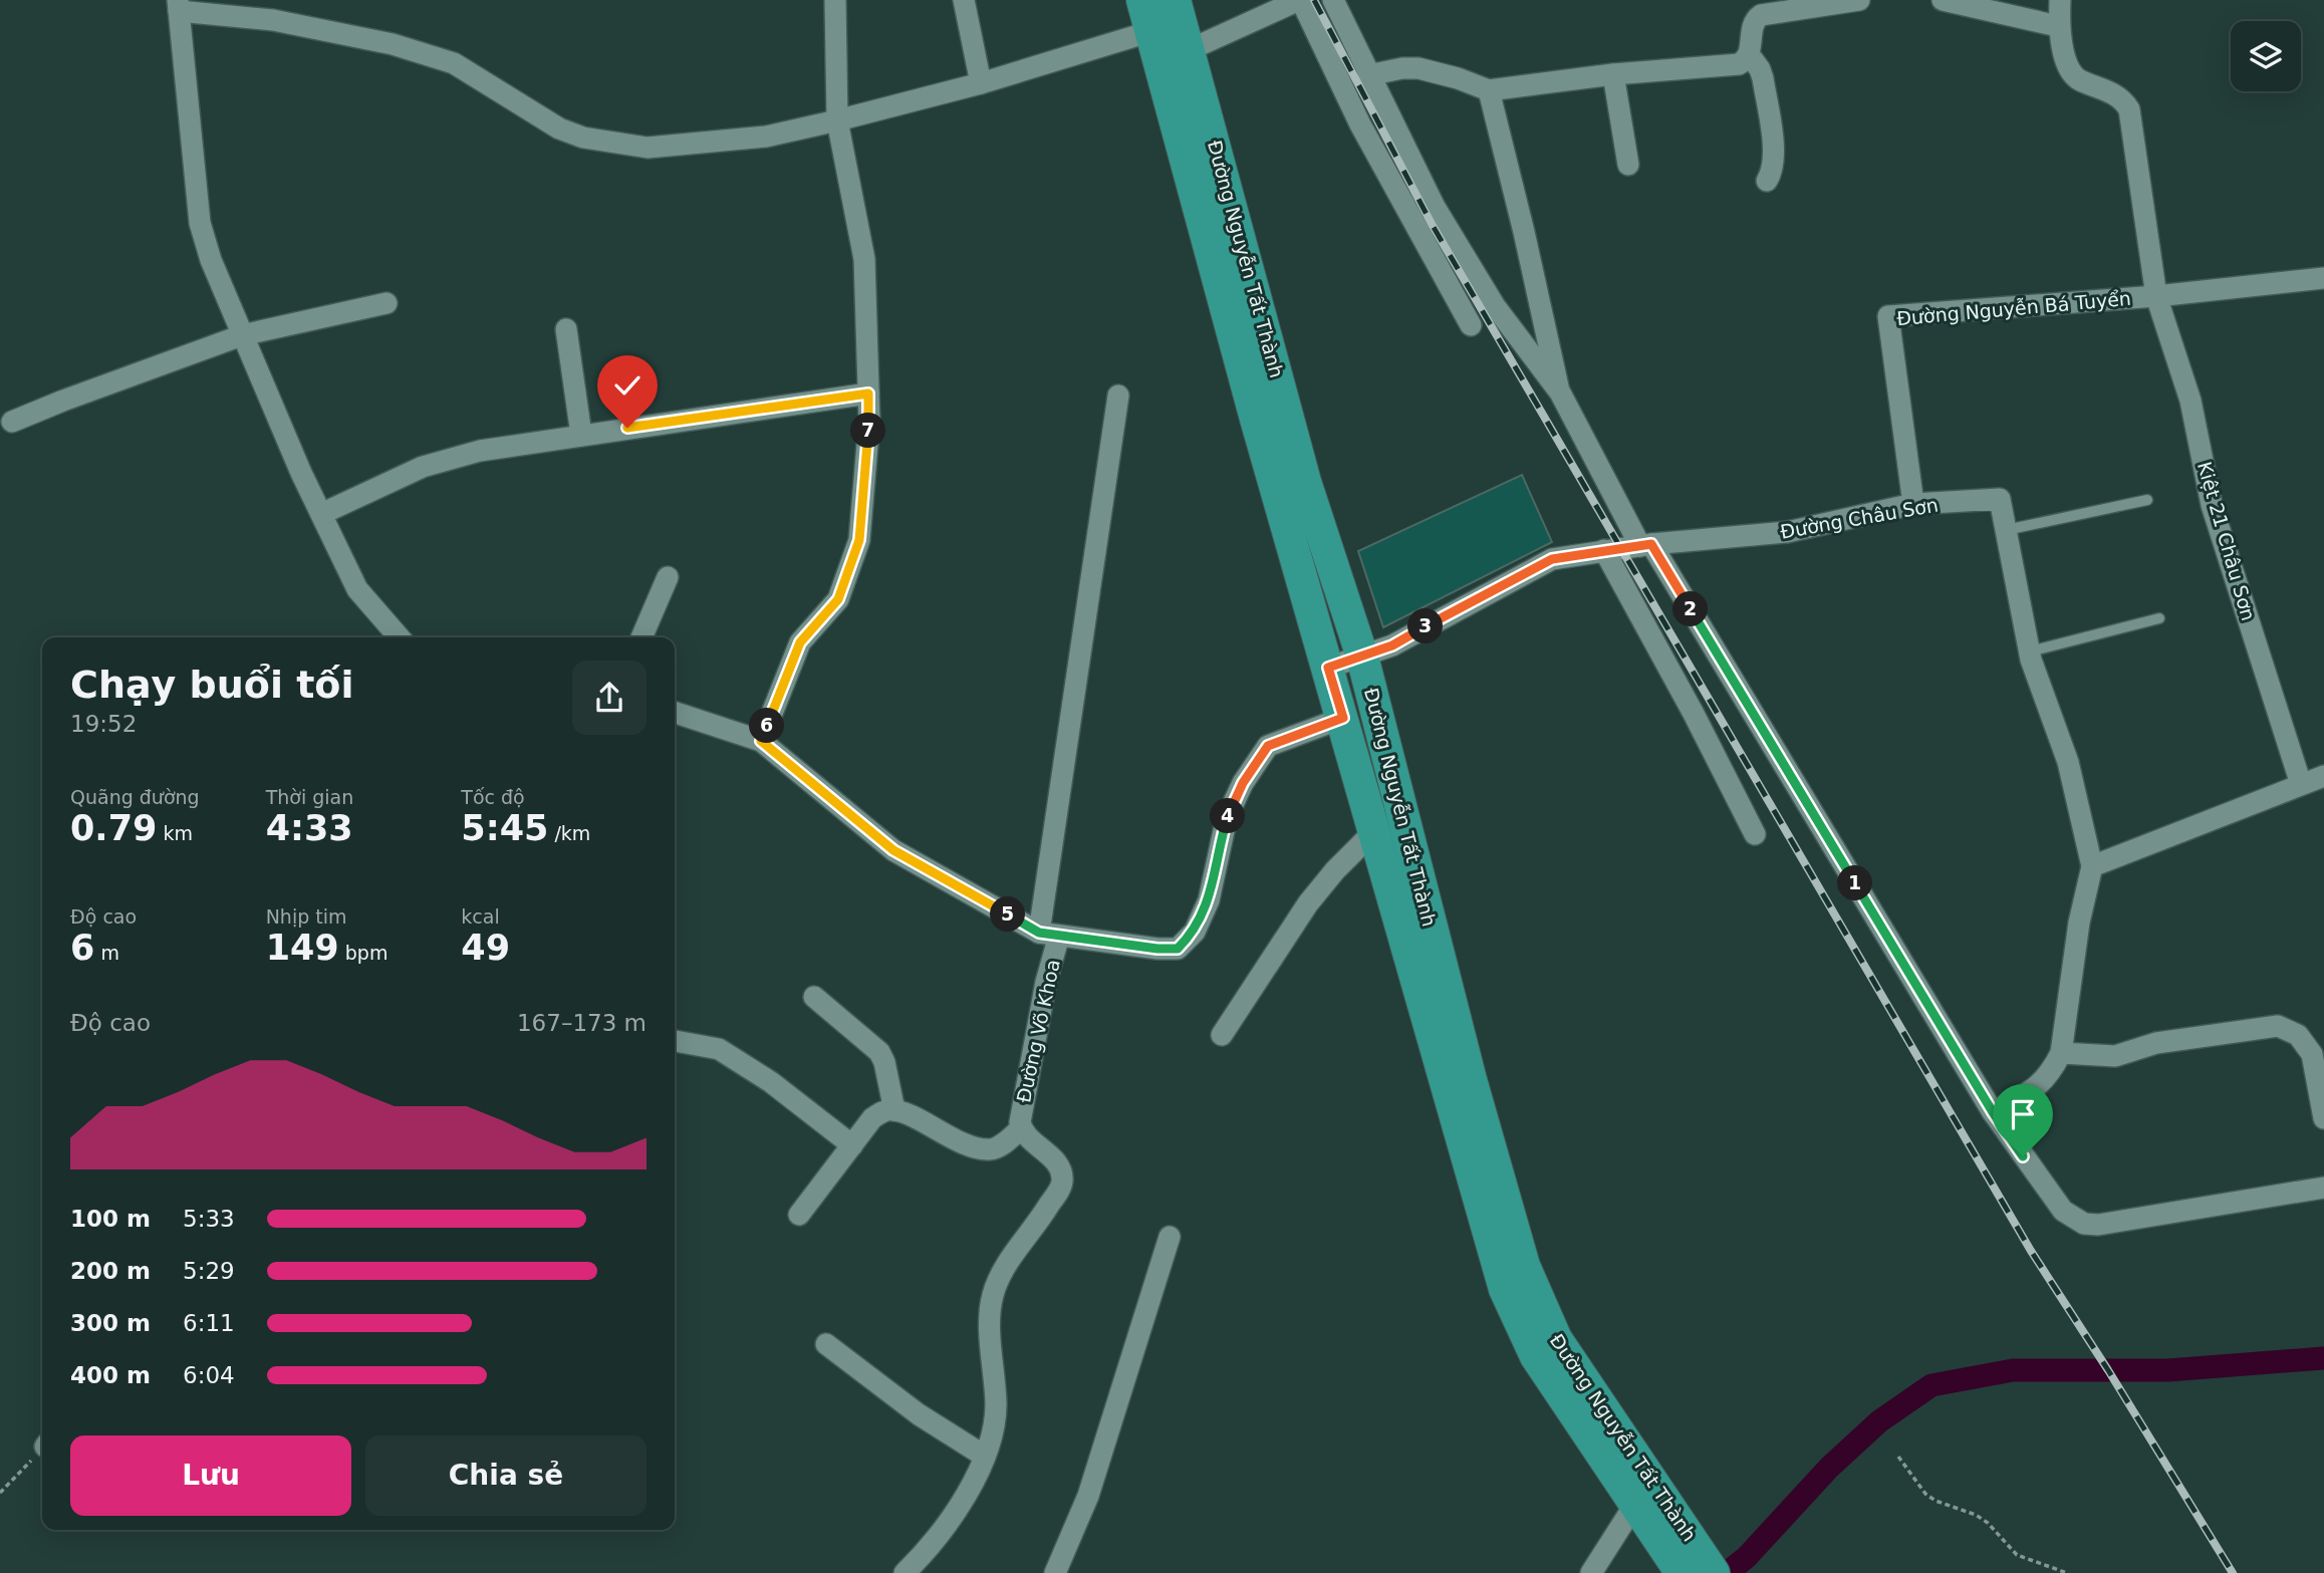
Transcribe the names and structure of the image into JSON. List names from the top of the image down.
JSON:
{
  "streets": {
    "main road": ["Đường Nguyễn Tất Thành"],
    "street": [
      "Đường Nguyễn Bá Tuyển",
      "Đường Châu Sơn",
      "Kiệt 21 Châu Sơn",
      "Đường Võ Khoa"
    ]
  },
  "crossings": [
    ["Đường Nguyễn Tất Thành", "Đường Châu Sơn"],
    ["Đường Nguyễn Tất Thành", "Đường Võ Khoa"],
    ["Đường Nguyễn Bá Tuyển", "Đường Châu Sơn"],
    ["Đường Nguyễn Bá Tuyển", "Kiệt 21 Châu Sơn"]
  ],
  "page": {
    "pins": [
      "7",
      "2",
      "3",
      "6",
      "4",
      "1",
      "5"
    ],
    "heading": ["Chạy buổi tối", "19:52"],
    "stats": [
      ["Quãng đường", "0.79 km"],
      ["Thời gian", "4:33"],
      ["Tốc độ", "5:45 /km"],
      ["Độ cao", "6 m"],
      ["Nhịp tim", "149 bpm"],
      ["kcal", "49"]
    ],
    "chart": ["Độ cao", "167–173 m"],
    "list": [
      {
        "name": "100 m",
        "note": "5:33"
      },
      {
        "name": "200 m",
        "note": "5:29"
      },
      {
        "name": "300 m",
        "note": "6:11"
      },
      {
        "name": "400 m",
        "note": "6:04"
      }
    ],
    "buttons": ["Lưu", "Chia sẻ"]
  }
}
